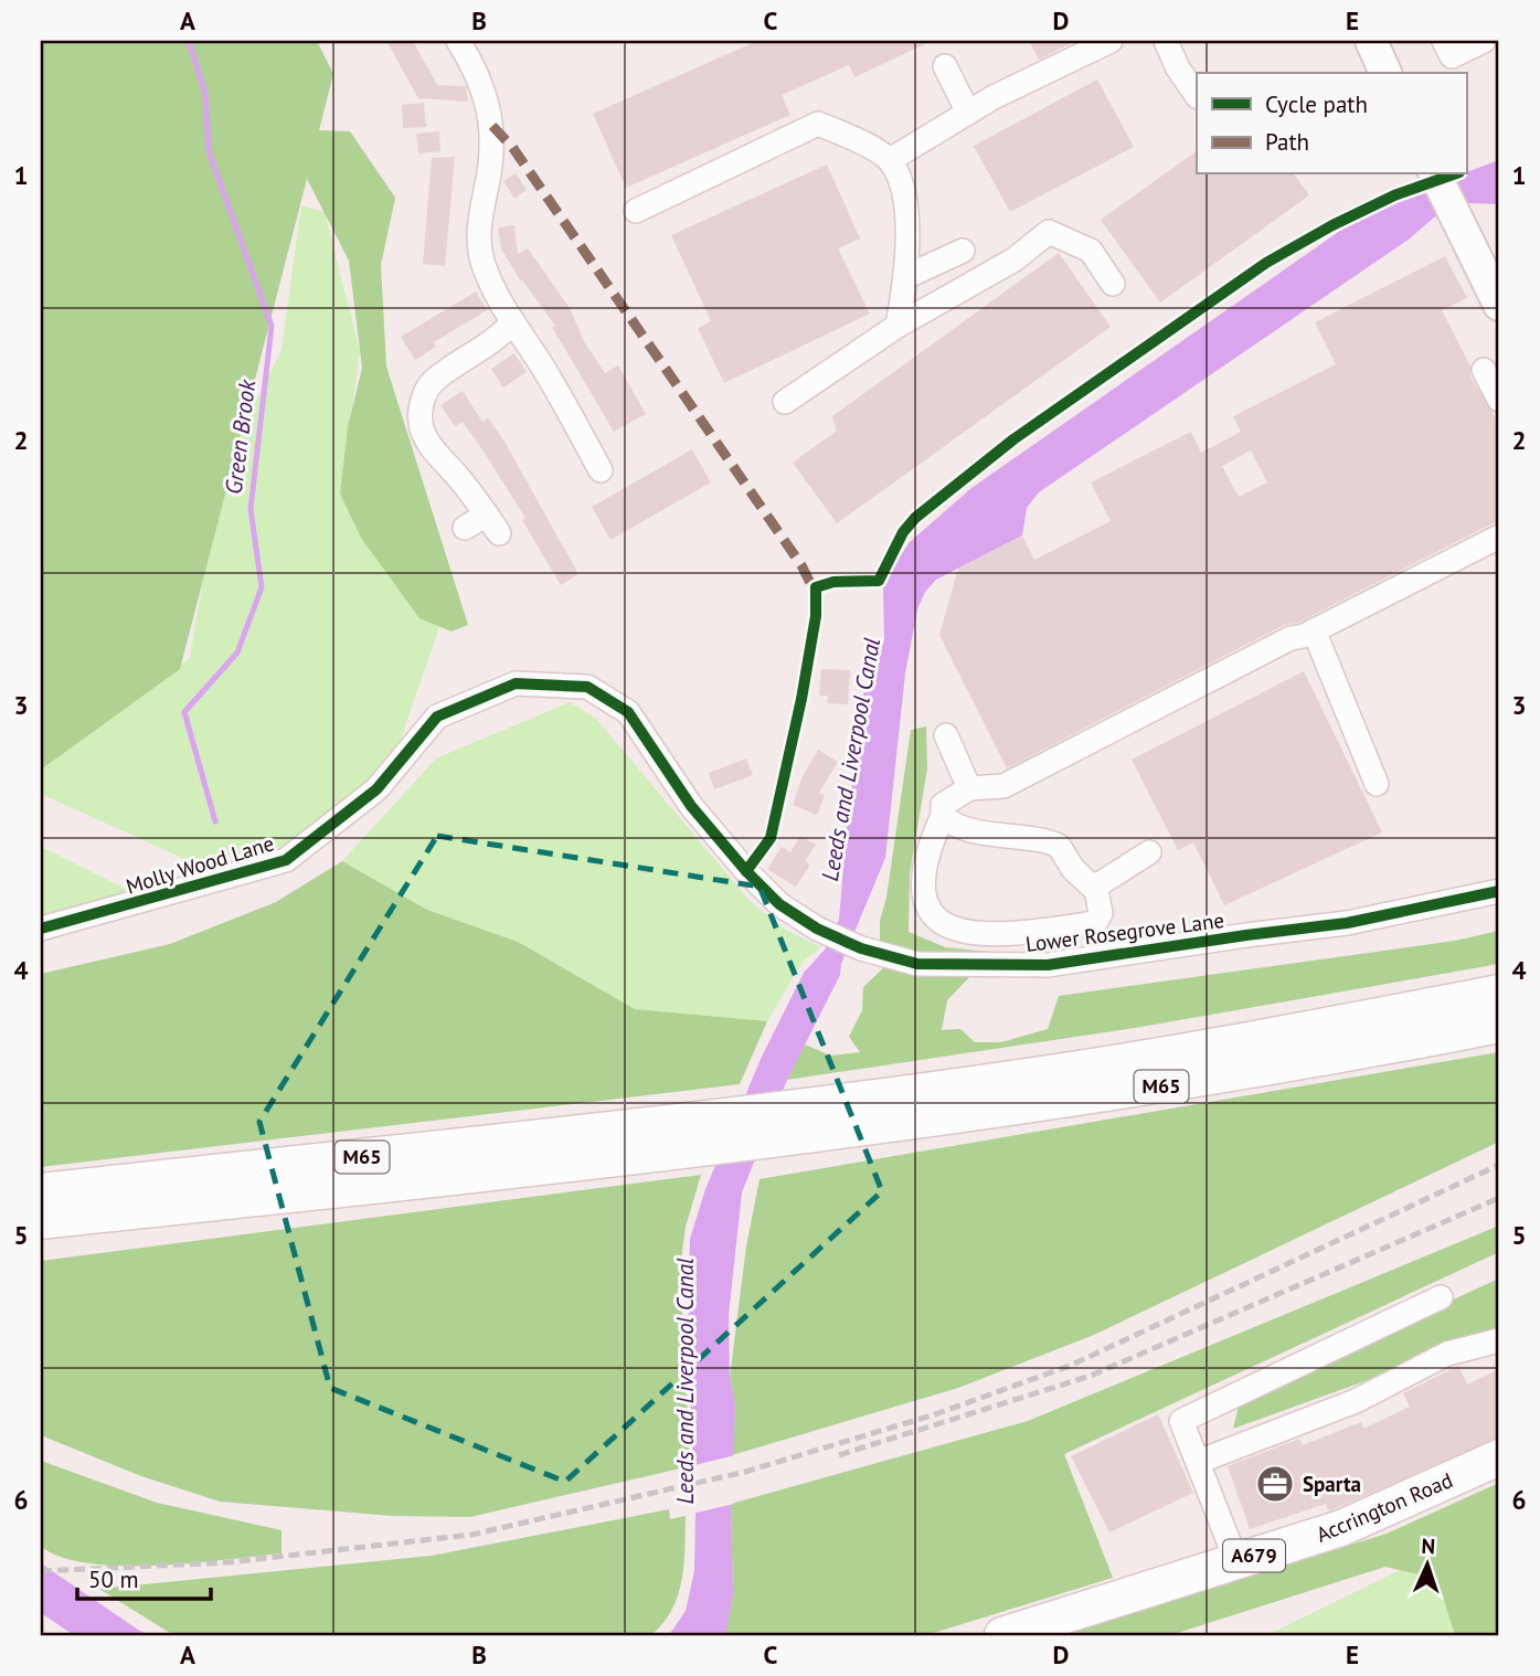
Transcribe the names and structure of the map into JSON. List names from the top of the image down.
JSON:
{
  "streets": {
    "highway": ["M65", "Accrington Road", "A679"],
    "street": ["Molly Wood Lane", "Lower Rosegrove Lane"]
  },
  "crossings": [
    ["Molly Wood Lane", "Lower Rosegrove Lane"]
  ],
  "water": ["Green Brook", "Leeds and Liverpool Canal"],
  "places": {
    "office": ["Sparta"]
  },
  "legend": ["Cycle path", "Path"],
  "scale_bar": "50 m",
  "north": "top",
  "grid": {
    "columns": [
      "A",
      "B",
      "C",
      "D",
      "E"
    ],
    "rows": [
      "1",
      "2",
      "3",
      "4",
      "5",
      "6"
    ]
  }
}
